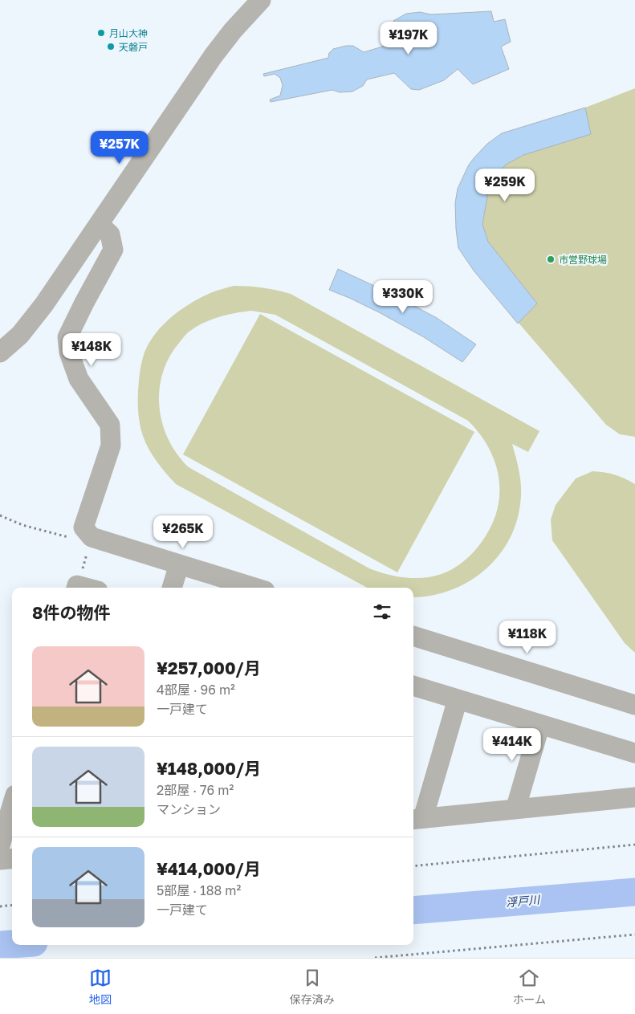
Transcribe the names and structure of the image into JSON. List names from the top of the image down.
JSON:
{
  "water": ["浮戸川"],
  "places": ["月山大神", "天磐戸", "市営野球場"],
  "page": {
    "price": [
      "¥197K",
      "¥257K",
      "¥259K",
      "¥330K",
      "¥148K",
      "¥265K",
      "¥118K",
      "¥414K"
    ],
    "heading": "8件の物件",
    "list": [
      {
        "name": "¥257,000/月",
        "note": "4部屋 · 96 m² · 一戸建て"
      },
      {
        "name": "¥148,000/月",
        "note": "2部屋 · 76 m² · マンション"
      },
      {
        "name": "¥414,000/月",
        "note": "5部屋 · 188 m² · 一戸建て"
      }
    ],
    "tabs": ["地図", "保存済み", "ホーム"]
  }
}
